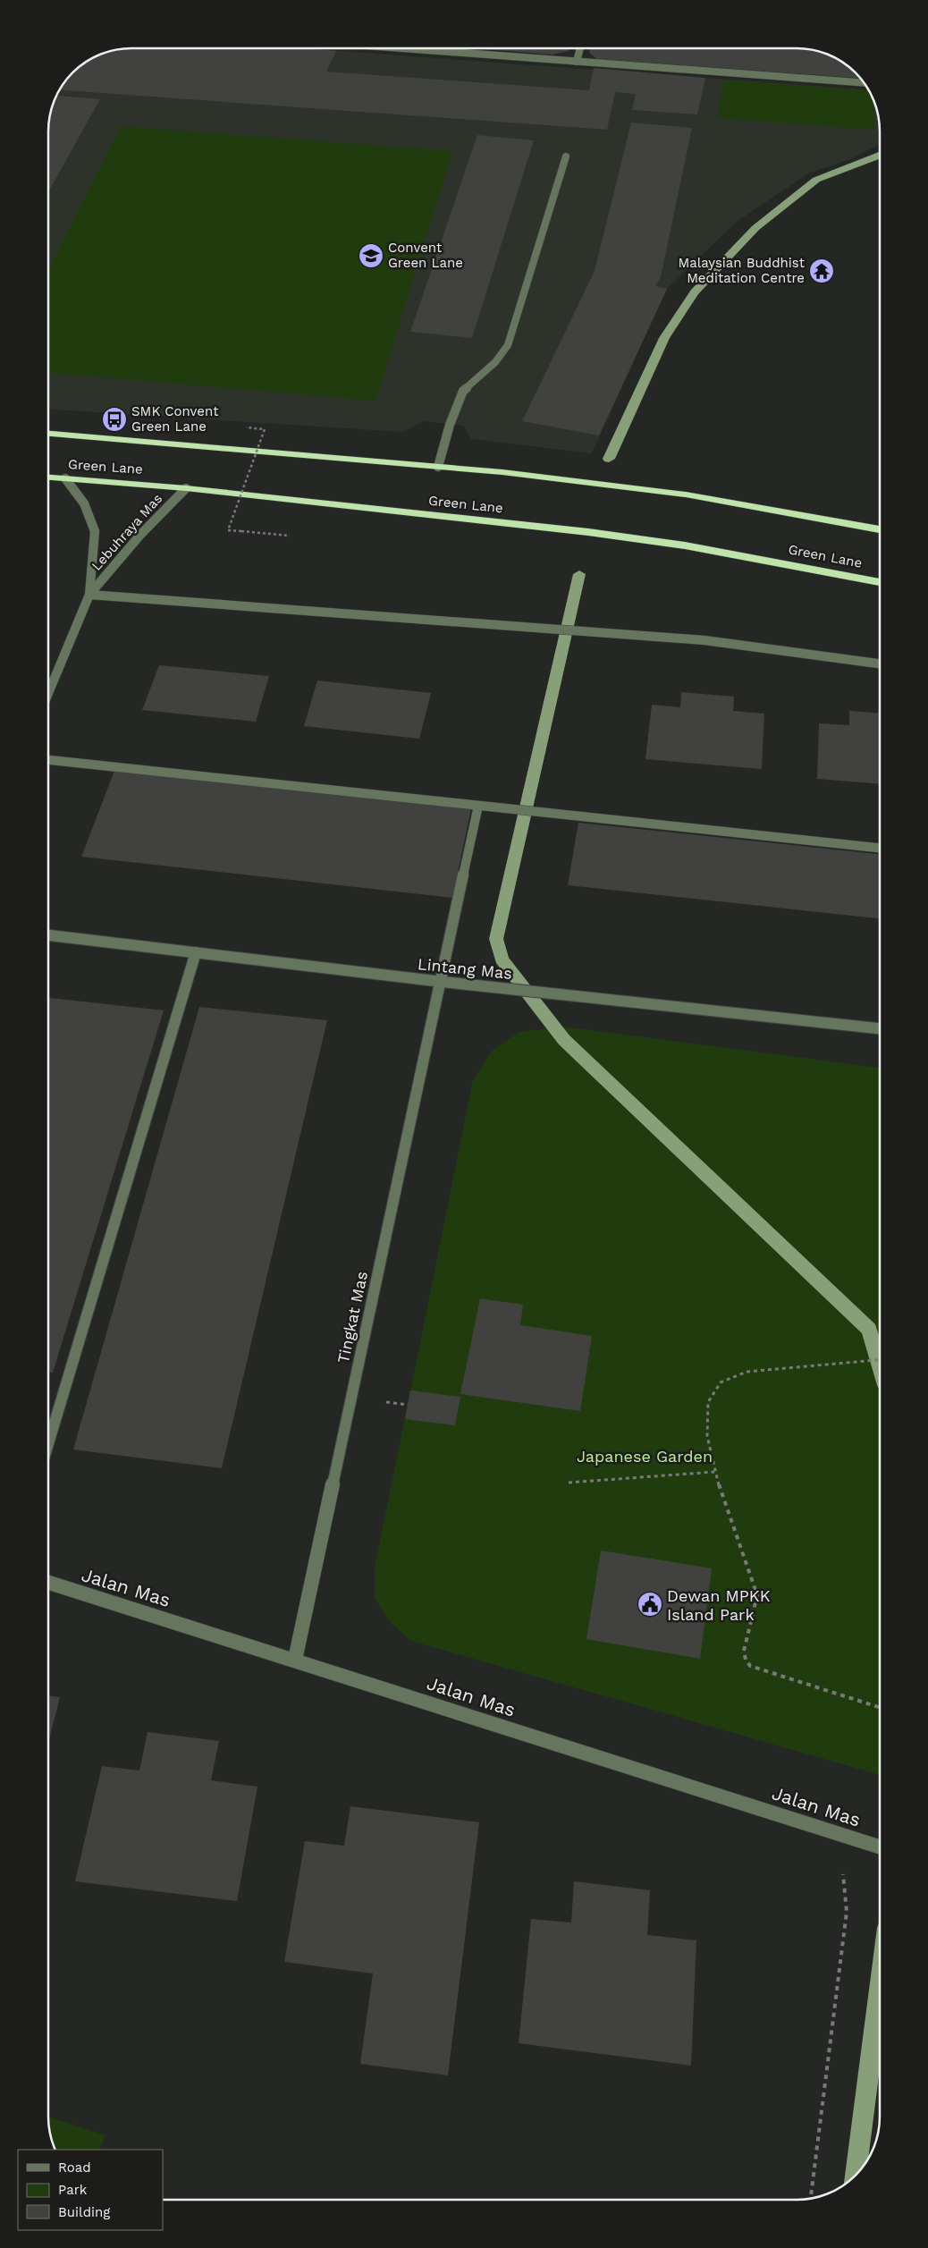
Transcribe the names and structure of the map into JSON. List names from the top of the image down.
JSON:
{
  "streets": {
    "highway": ["Green Lane"],
    "street": [
      "Lebuhraya Mas",
      "Lintang Mas",
      "Tingkat Mas",
      "Jalan Mas"
    ]
  },
  "crossings": [
    ["Green Lane", "Lebuhraya Mas"],
    ["Lintang Mas", "Tingkat Mas"],
    ["Tingkat Mas", "Jalan Mas"]
  ],
  "parks": ["Japanese Garden"],
  "places": {
    "school or university": ["Convent Green Lane"],
    "temple": ["Malaysian Buddhist Meditation Centre"],
    "bus stop": ["SMK Convent Green Lane"],
    "public building": ["Dewan MPKK Island Park"]
  },
  "legend": ["Road", "Park", "Building"]
}
